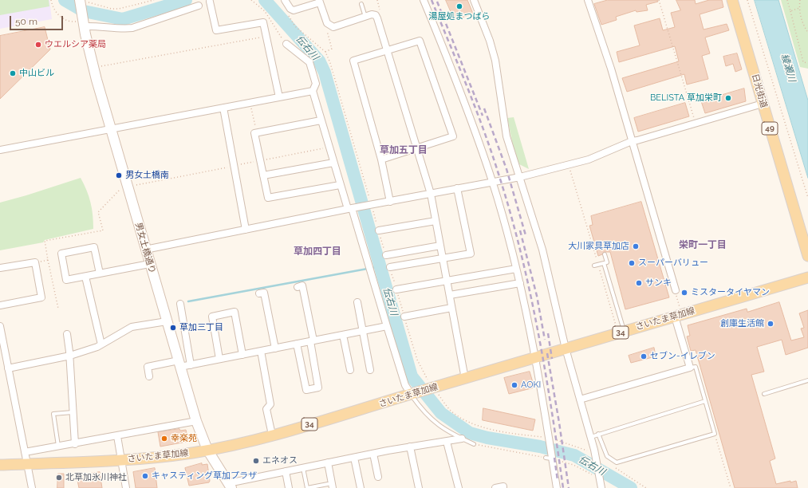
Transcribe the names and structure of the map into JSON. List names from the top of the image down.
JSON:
{
  "streets": {
    "main road": [
      "日光街道",
      "49",
      "さいたま草加線",
      "34"
    ],
    "street": ["男女土橋通り"]
  },
  "crossings": [
    ["男女土橋通り", "さいたま草加線"]
  ],
  "districts": ["草加五丁目", "栄町一丁目", "草加四丁目"],
  "water": ["伝右川", "綾瀬川"],
  "places": [
    "湯屋処まつばら",
    "ウエルシア薬局",
    "中山ビル",
    "BELISTA 草加栄町",
    "男女土橋南",
    "大川家具草加店",
    "スーパーバリュー",
    "サンキ",
    "ミスタータイヤマン",
    "創庫生活館",
    "草加三丁目",
    "セブン-イレブン",
    "AOKI",
    "幸楽苑",
    "エネオス",
    "キャスティング草加プラザ",
    "北草加氷川神社"
  ],
  "scale_bar": "50 m"
}
